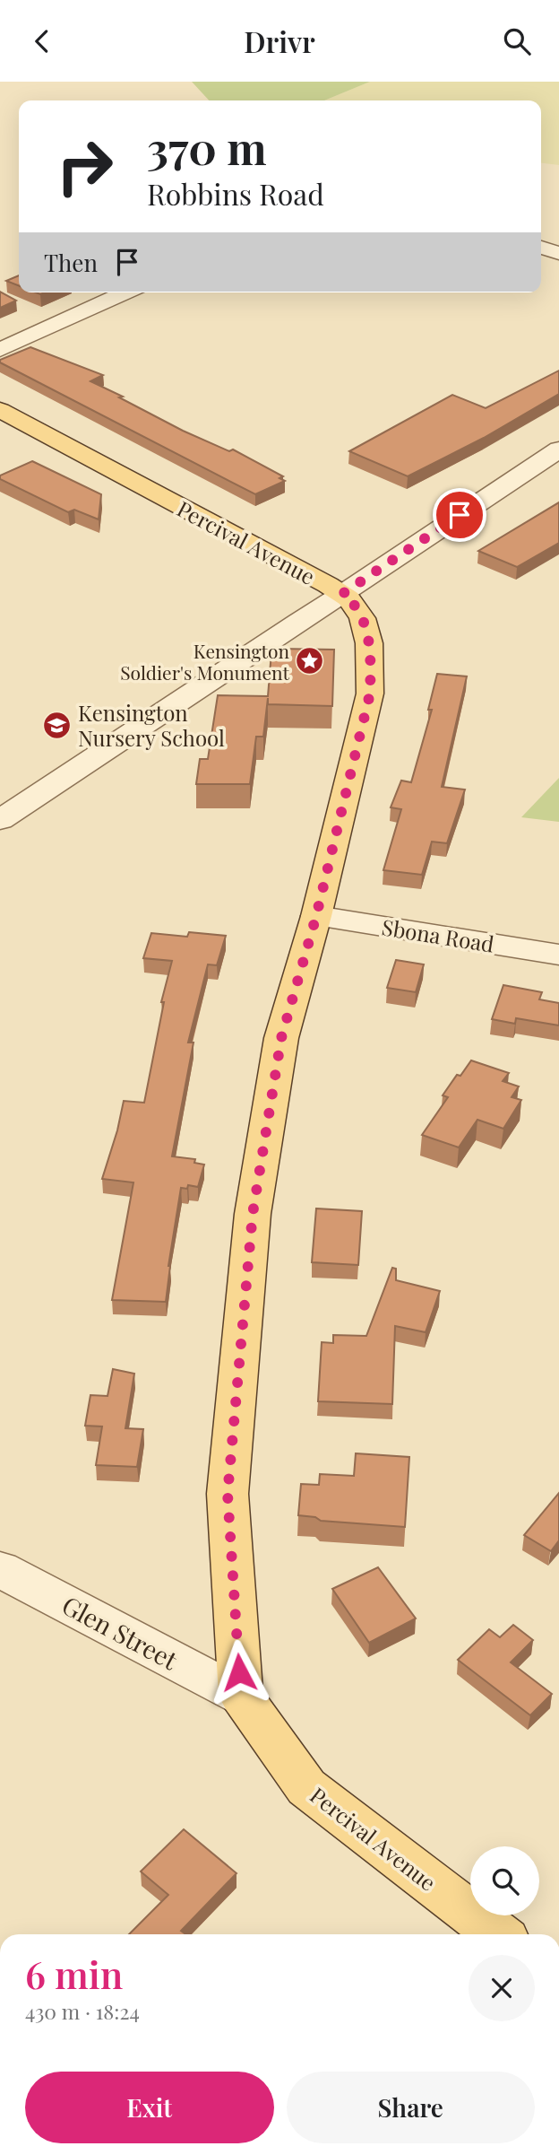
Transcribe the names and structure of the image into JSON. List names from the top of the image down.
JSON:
{
  "streets": {
    "main road": ["Percival Avenue"],
    "street": ["Sbona Road", "Glen Street"]
  },
  "crossings": [
    ["Percival Avenue", "Sbona Road"],
    ["Percival Avenue", "Glen Street"]
  ],
  "places": {
    "place": ["Kensington Soldier's Monument"],
    "school or university": ["Kensington Nursery School"]
  },
  "page": {
    "header": "Drivr",
    "turn": ["370 m", "Robbins Road"],
    "then": "Then",
    "heading": ["6 min", "430 m · 18:24"],
    "buttons": ["Exit", "Share"]
  }
}
